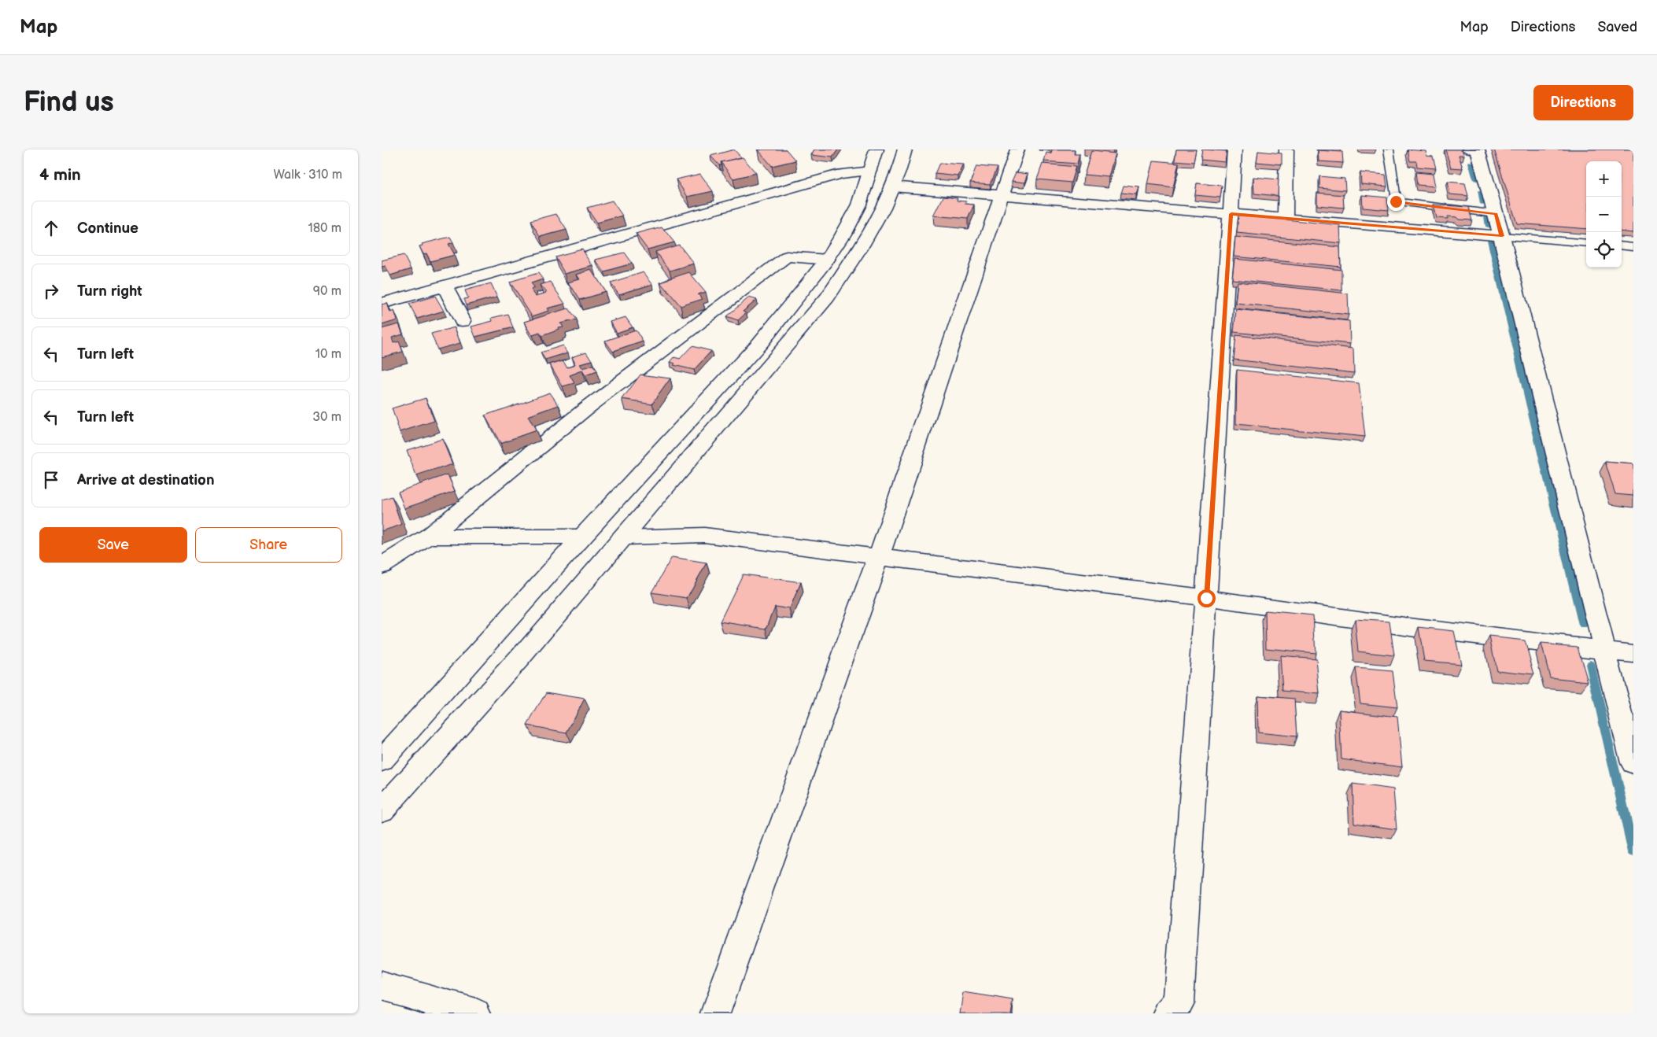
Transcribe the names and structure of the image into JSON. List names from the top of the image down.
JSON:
{
  "page": {
    "header": "Map",
    "nav": ["Map", "Directions", "Saved"],
    "buttons": [
      "Directions",
      ["Save", "Share"]
    ],
    "title": "Find us",
    "heading": ["4 min", "Walk · 310 m"],
    "map_buttons": ["+", "−"],
    "list": [
      ["Continue", "180 m"],
      ["Turn right", "90 m"],
      ["Turn left", "10 m"],
      ["Turn left", "30 m"],
      "Arrive at destination"
    ]
  }
}
